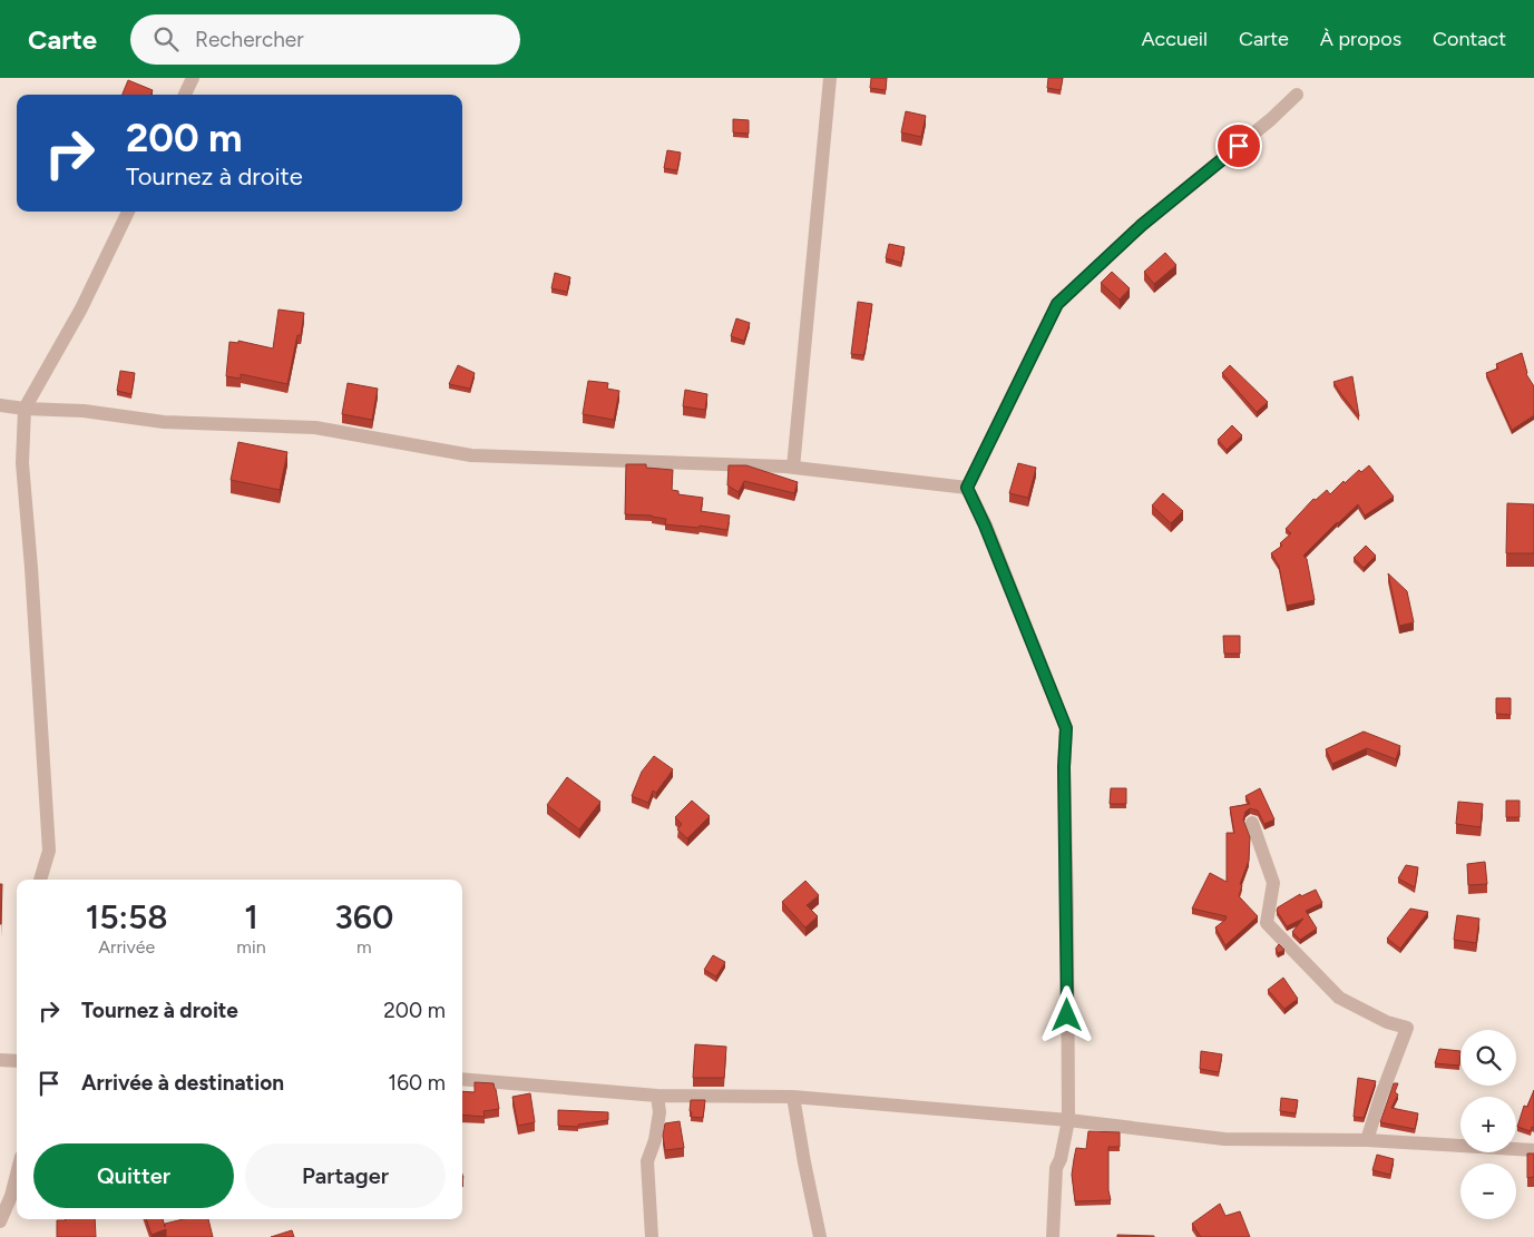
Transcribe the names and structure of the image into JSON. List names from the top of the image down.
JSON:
{
  "page": {
    "header": "Carte",
    "search": "Rechercher",
    "nav": [
      "Accueil",
      "Carte",
      "À propos",
      "Contact"
    ],
    "turn": ["200 m", "Tournez à droite"],
    "eta": [
      "15:58",
      "Arrivée",
      "1",
      "min",
      "360",
      "m"
    ],
    "list": [
      {
        "name": "Tournez à droite",
        "value": "200 m"
      },
      {
        "name": "Arrivée à destination",
        "value": "160 m"
      }
    ],
    "map_buttons": ["+", "−"],
    "buttons": ["Quitter", "Partager"]
  }
}
